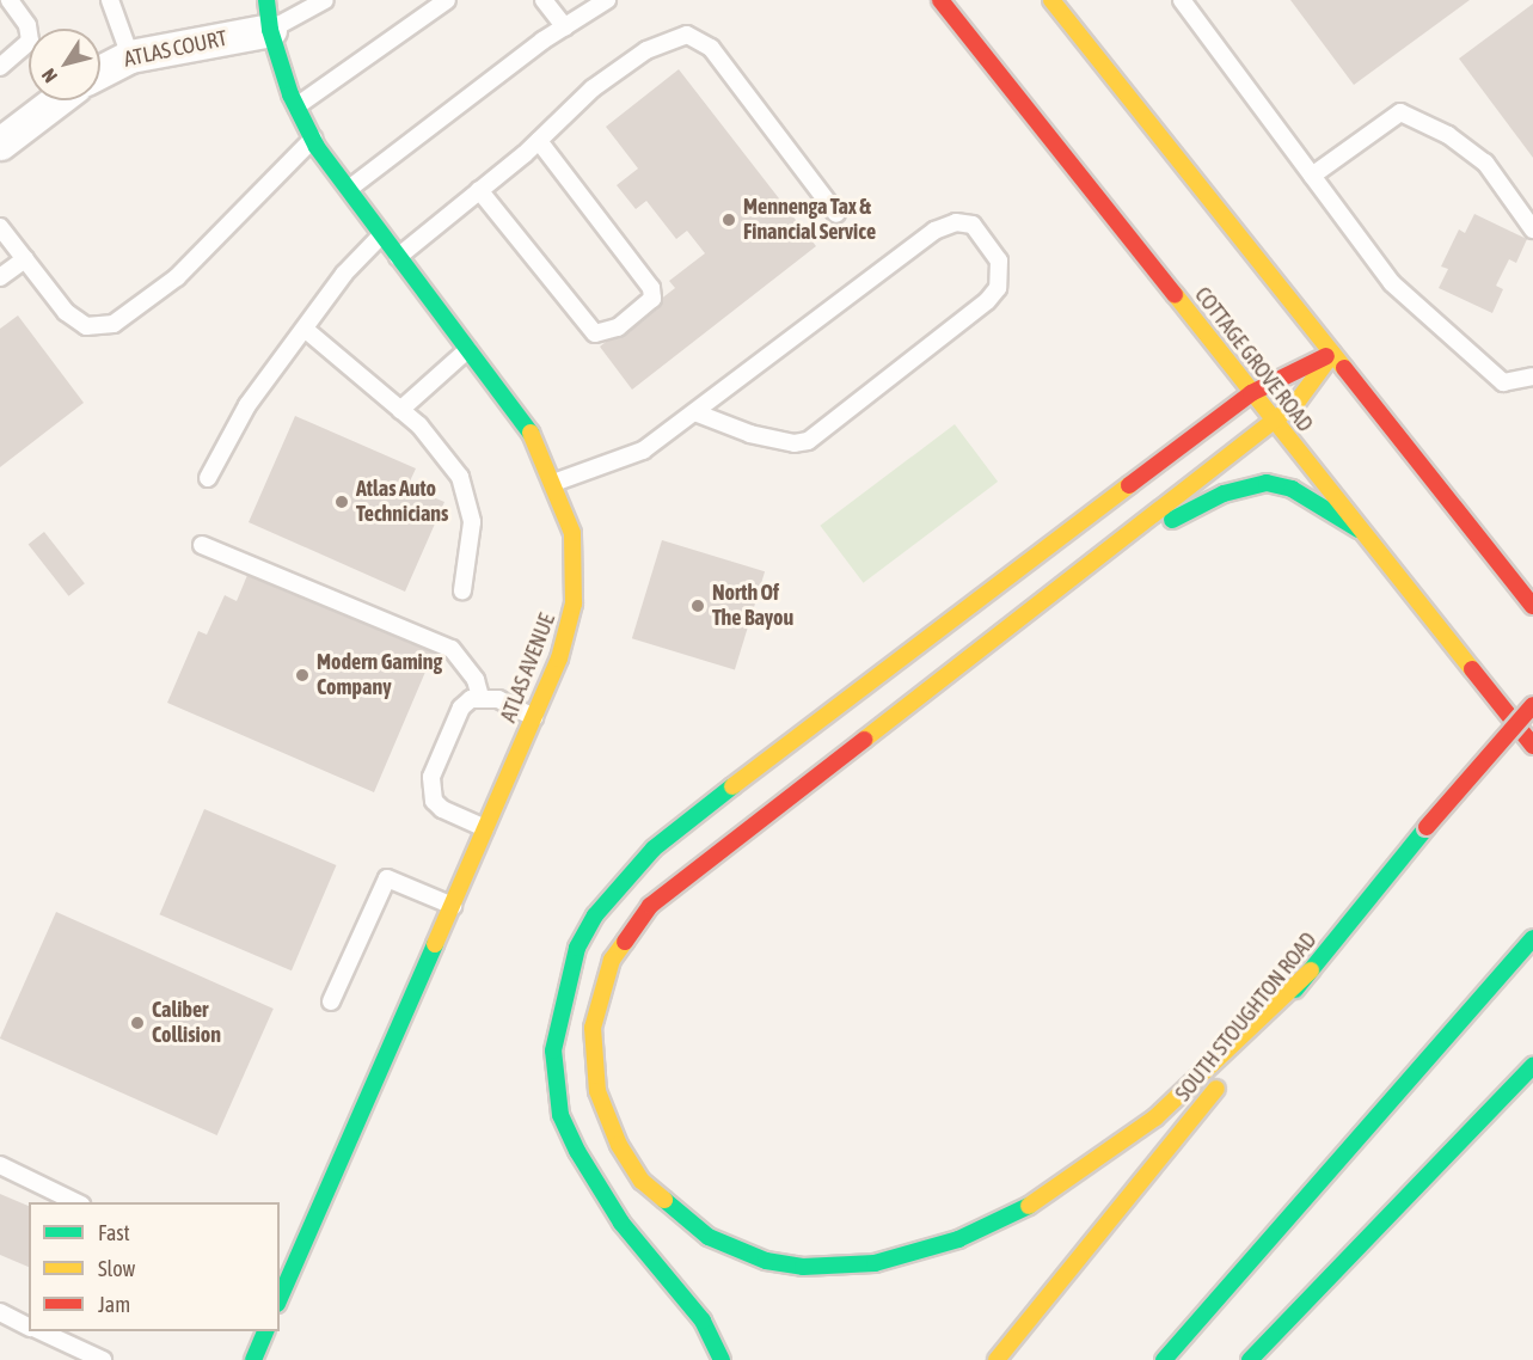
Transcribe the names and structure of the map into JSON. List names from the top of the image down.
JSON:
{
  "streets": {
    "main road": ["COTTAGE GROVE ROAD", "ATLAS AVENUE", "SOUTH STOUGHTON ROAD"],
    "street": ["ATLAS COURT"]
  },
  "crossings": [
    ["ATLAS COURT", "ATLAS AVENUE"]
  ],
  "places": [
    "Mennenga Tax & Financial Service",
    "Atlas Auto Technicians",
    "North Of The Bayou",
    "Modern Gaming Company",
    "Caliber Collision"
  ],
  "legend": ["Fast", "Slow", "Jam"],
  "north": "bottom left"
}
